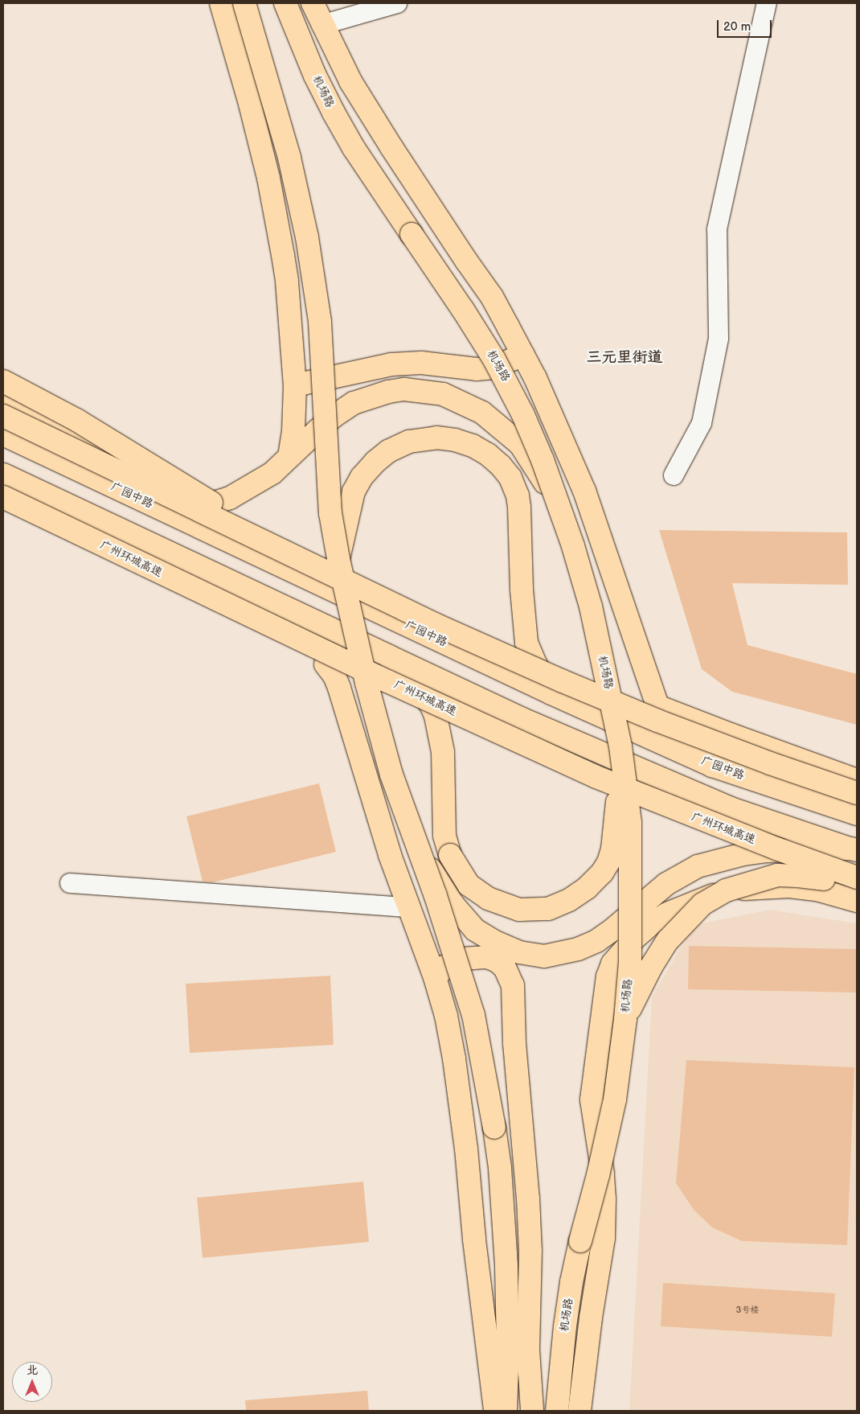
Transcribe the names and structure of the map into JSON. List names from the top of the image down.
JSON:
{
  "streets": {
    "main road": ["机场路", "广园中路", "广州环城高速"]
  },
  "districts": ["三元里街道"],
  "house_numbers": ["3号楼"],
  "scale_bar": "20 m",
  "north": "top"
}
